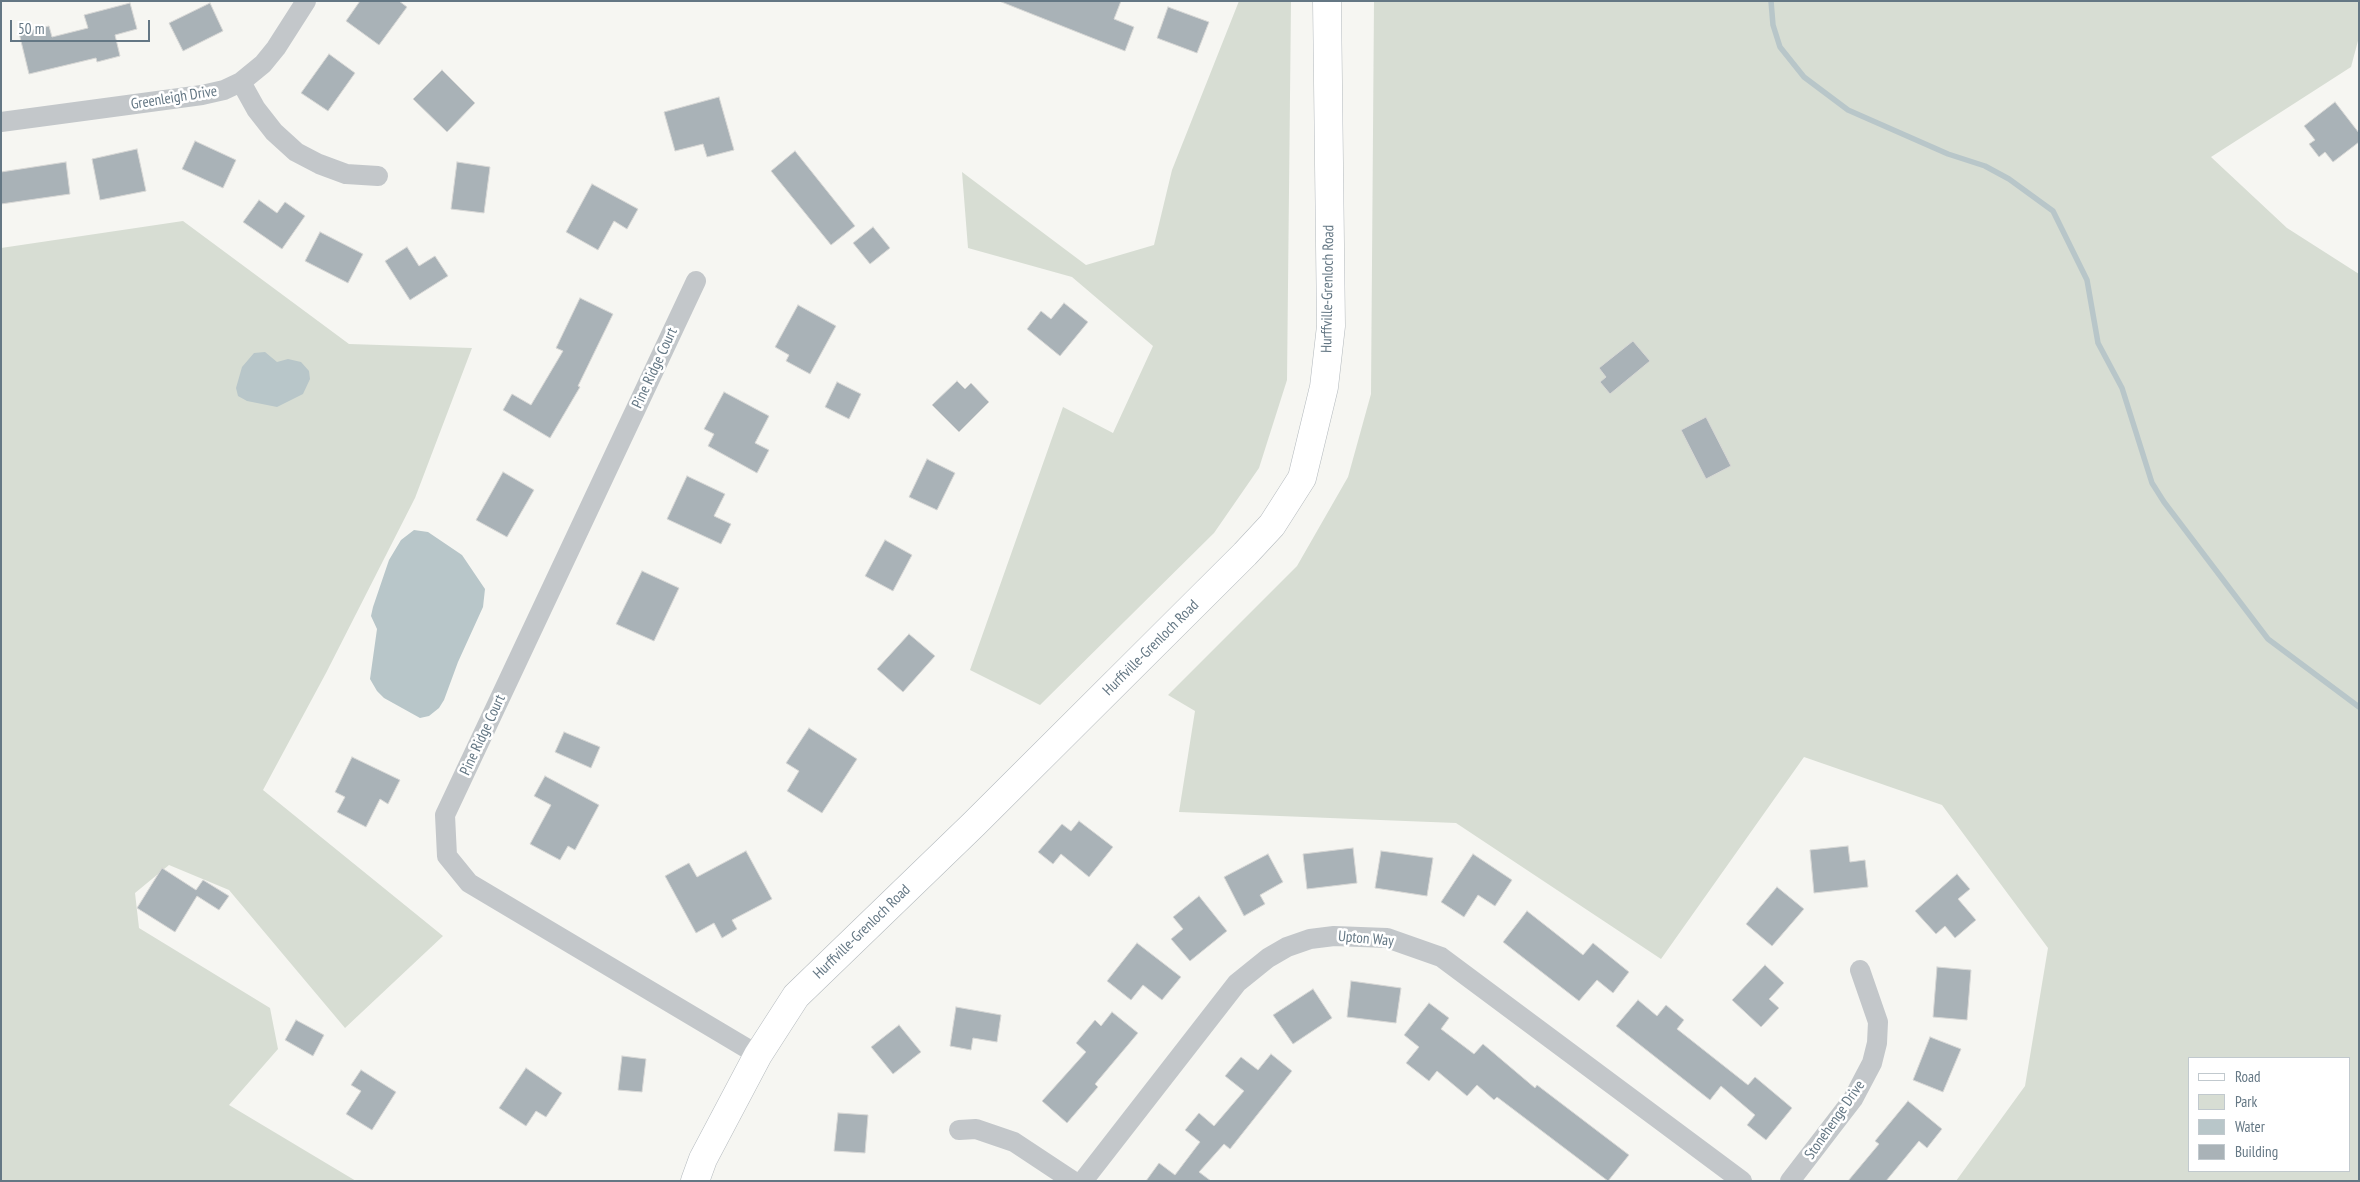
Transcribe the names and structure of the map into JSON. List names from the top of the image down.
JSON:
{
  "streets": {
    "main road": ["Hurffville-Grenloch Road"],
    "street": [
      "Greenleigh Drive",
      "Pine Ridge Court",
      "Upton Way",
      "Stonehenge Drive"
    ]
  },
  "crossings": [
    ["Hurffville-Grenloch Road", "Pine Ridge Court"]
  ],
  "legend": [
    "Road",
    "Park",
    "Water",
    "Building"
  ],
  "scale_bar": "50 m"
}
